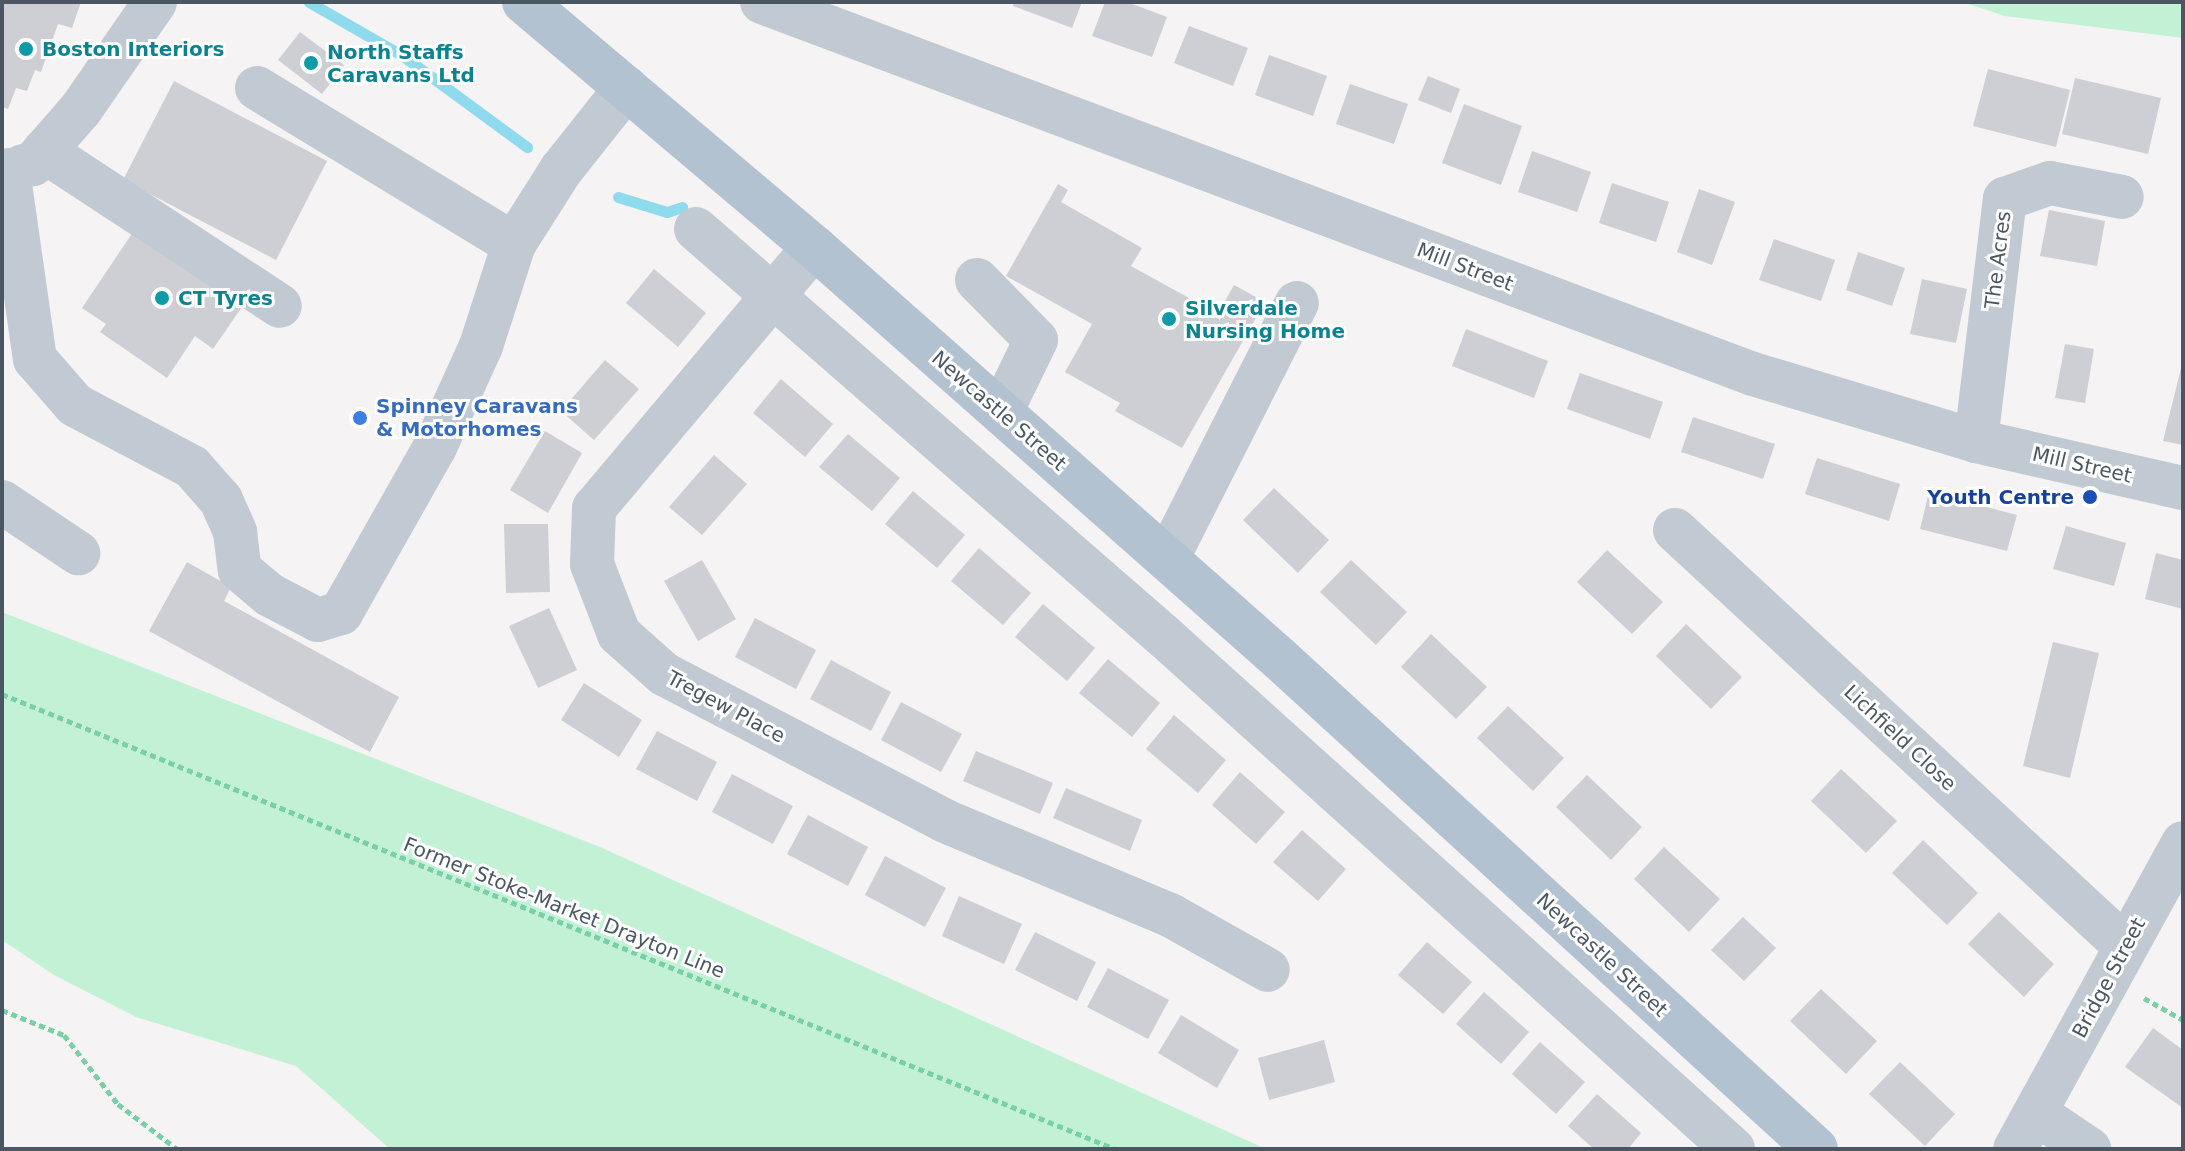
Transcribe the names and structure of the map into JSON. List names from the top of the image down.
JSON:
{
  "streets": {
    "main road": ["Newcastle Street"],
    "street": [
      "The Acres",
      "Mill Street",
      "Tregew Place",
      "Lichfield Close",
      "Bridge Street"
    ],
    "path": ["Former Stoke-Market Drayton Line"]
  },
  "crossings": [
    ["The Acres", "Mill Street"],
    ["Newcastle Street", "Tregew Place"],
    ["Lichfield Close", "Bridge Street"]
  ],
  "places": [
    "Boston Interiors",
    "North Staffs Caravans Ltd",
    "CT Tyres",
    "Silverdale Nursing Home",
    "Spinney Caravans & Motorhomes",
    "Youth Centre"
  ]
}
